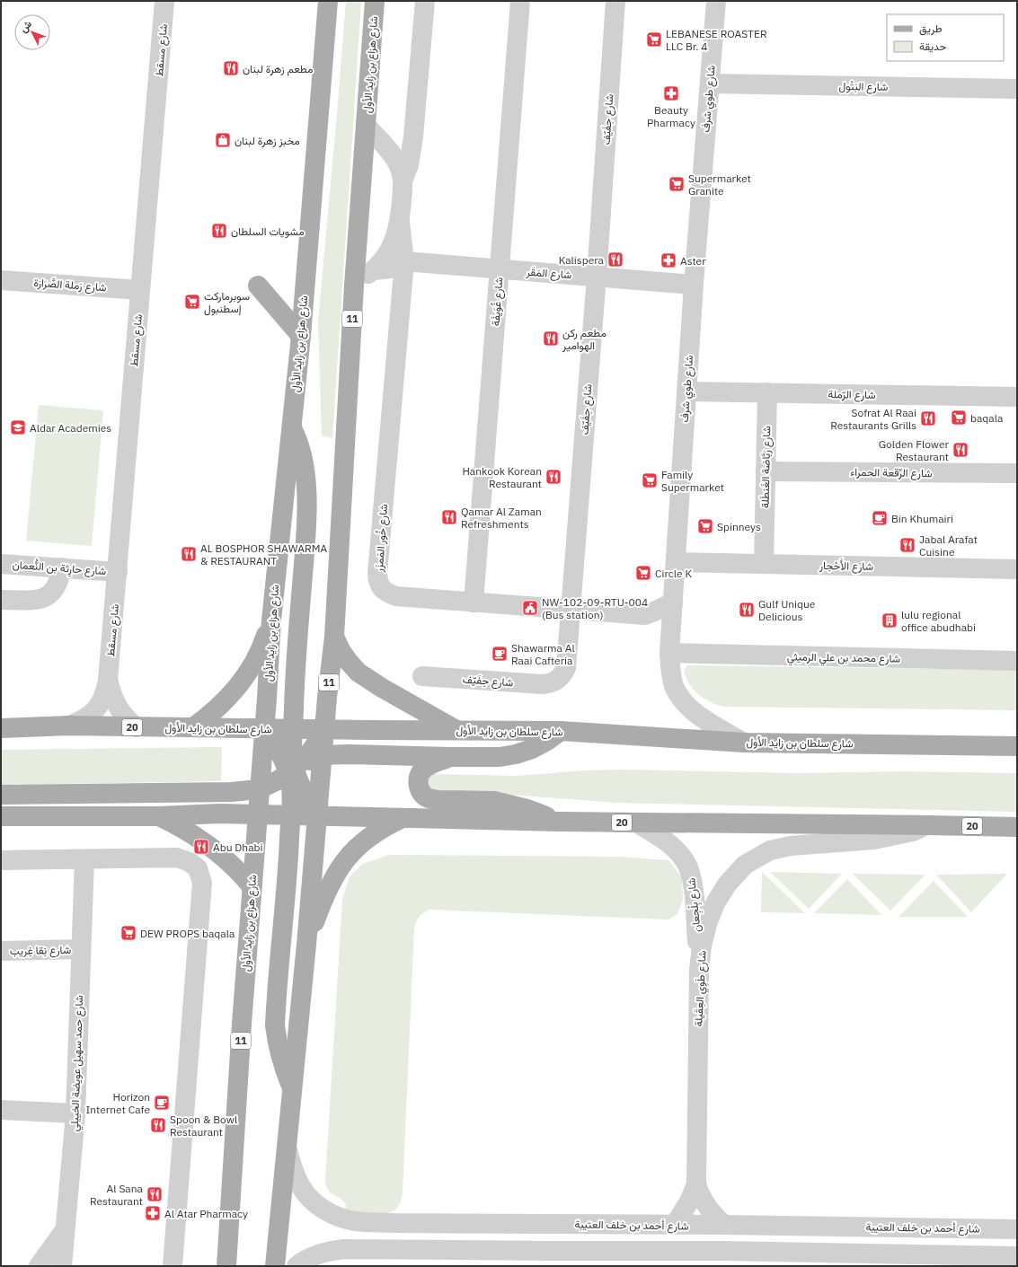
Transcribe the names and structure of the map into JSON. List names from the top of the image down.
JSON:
{
  "streets": {
    "main road": [
      "شارع هزاع بن زايد الأول",
      "11",
      "20",
      "شارع سلطان بن زايد الأول"
    ],
    "street": [
      "شارع مسقط",
      "شارع البَتُول",
      "شارع طوي شرف",
      "شارع حِفَيّف",
      "شارع المَقَر",
      "شارع رَملة الصَّرَارَة",
      "شارع غُوَيفَة",
      "شارع الرّملة",
      "شارع رَبَّاضة الغَنطَلة",
      "شارع الرِّقعة الحمراء",
      "شارع خُور المَمزَر",
      "شارع الأَحْجار",
      "شارع حارِثة بن النُّعمان",
      "شارع محمد بن علي الرميثي",
      "شارع بِلْجِعان",
      "شارع نِقا غِريب",
      "شارع طَوِي العِقَيلة",
      "شارع حمد سهيل عويضة الخييلي",
      "شارع أحمد بن خلف العتيبة"
    ]
  },
  "crossings": [
    ["شارع مسقط", "شارع رَملة الصَّرَارَة"],
    ["شارع مسقط", "شارع حارِثة بن النُّعمان"],
    ["شارع مسقط", "شارع سلطان بن زايد الأول"],
    ["شارع هزاع بن زايد الأول", "20"],
    ["شارع هزاع بن زايد الأول", "شارع سلطان بن زايد الأول"],
    ["شارع هزاع بن زايد الأول", "شارع أحمد بن خلف العتيبة"],
    ["شارع البَتُول", "شارع طوي شرف"],
    ["شارع طوي شرف", "شارع المَقَر"],
    ["شارع طوي شرف", "شارع الرّملة"],
    ["شارع طوي شرف", "شارع خُور المَمزَر"],
    ["شارع طوي شرف", "شارع الأَحْجار"],
    ["شارع طوي شرف", "شارع محمد بن علي الرميثي"],
    ["شارع طوي شرف", "شارع سلطان بن زايد الأول"],
    ["شارع حِفَيّف", "شارع المَقَر"],
    ["شارع حِفَيّف", "شارع خُور المَمزَر"],
    ["شارع المَقَر", "شارع غُوَيفَة"],
    ["شارع المَقَر", "شارع خُور المَمزَر"],
    ["شارع غُوَيفَة", "شارع خُور المَمزَر"],
    ["شارع الرّملة", "شارع رَبَّاضة الغَنطَلة"],
    ["شارع رَبَّاضة الغَنطَلة", "شارع الرِّقعة الحمراء"],
    ["شارع رَبَّاضة الغَنطَلة", "شارع الأَحْجار"],
    ["20", "شارع بِلْجِعان"],
    ["20", "شارع طَوِي العِقَيلة"],
    ["شارع بِلْجِعان", "شارع طَوِي العِقَيلة"],
    ["شارع نِقا غِريب", "شارع حمد سهيل عويضة الخييلي"],
    ["شارع طَوِي العِقَيلة", "شارع أحمد بن خلف العتيبة"]
  ],
  "places": {
    "supermarket": [
      "LEBANESE ROASTER LLC Br. 4",
      "Supermarket Granite",
      "سوبرماركت إسطنبول",
      "baqala",
      "Family Supermarket",
      "Spinneys",
      "Circle K",
      "DEW PROPS baqala"
    ],
    "restaurant": [
      "مطعم زهرة لبنان",
      "مشويات السلطان",
      "Kalispera",
      "مطعم ركن الهوامير",
      "Sofrat Al Raai Restaurants Grills",
      "Golden Flower Restaurant",
      "Hankook Korean Restaurant",
      "Qamar Al Zaman Refreshments",
      "Jabal Arafat Cuisine",
      "AL BOSPHOR SHAWARMA & RESTAURANT",
      "Gulf Unique Delicious",
      "Abu Dhabi",
      "Spoon & Bowl Restaurant",
      "Al Sana Restaurant"
    ],
    "pharmacy": ["Beauty Pharmacy", "Aster", "Al Atar Pharmacy"],
    "shop": ["مخبز زهرة لبنان"],
    "school or university": ["Aldar Academies"],
    "cafe": ["Bin Khumairi", "Shawarma Al Raai Cafteria", "Horizon Internet Cafe"],
    "public building": ["NW-102-09-RTU-004 (Bus station)"],
    "building": ["lulu regional office abudhabi"]
  },
  "legend": ["طريق", "حديقة"],
  "north": "top left"
}
